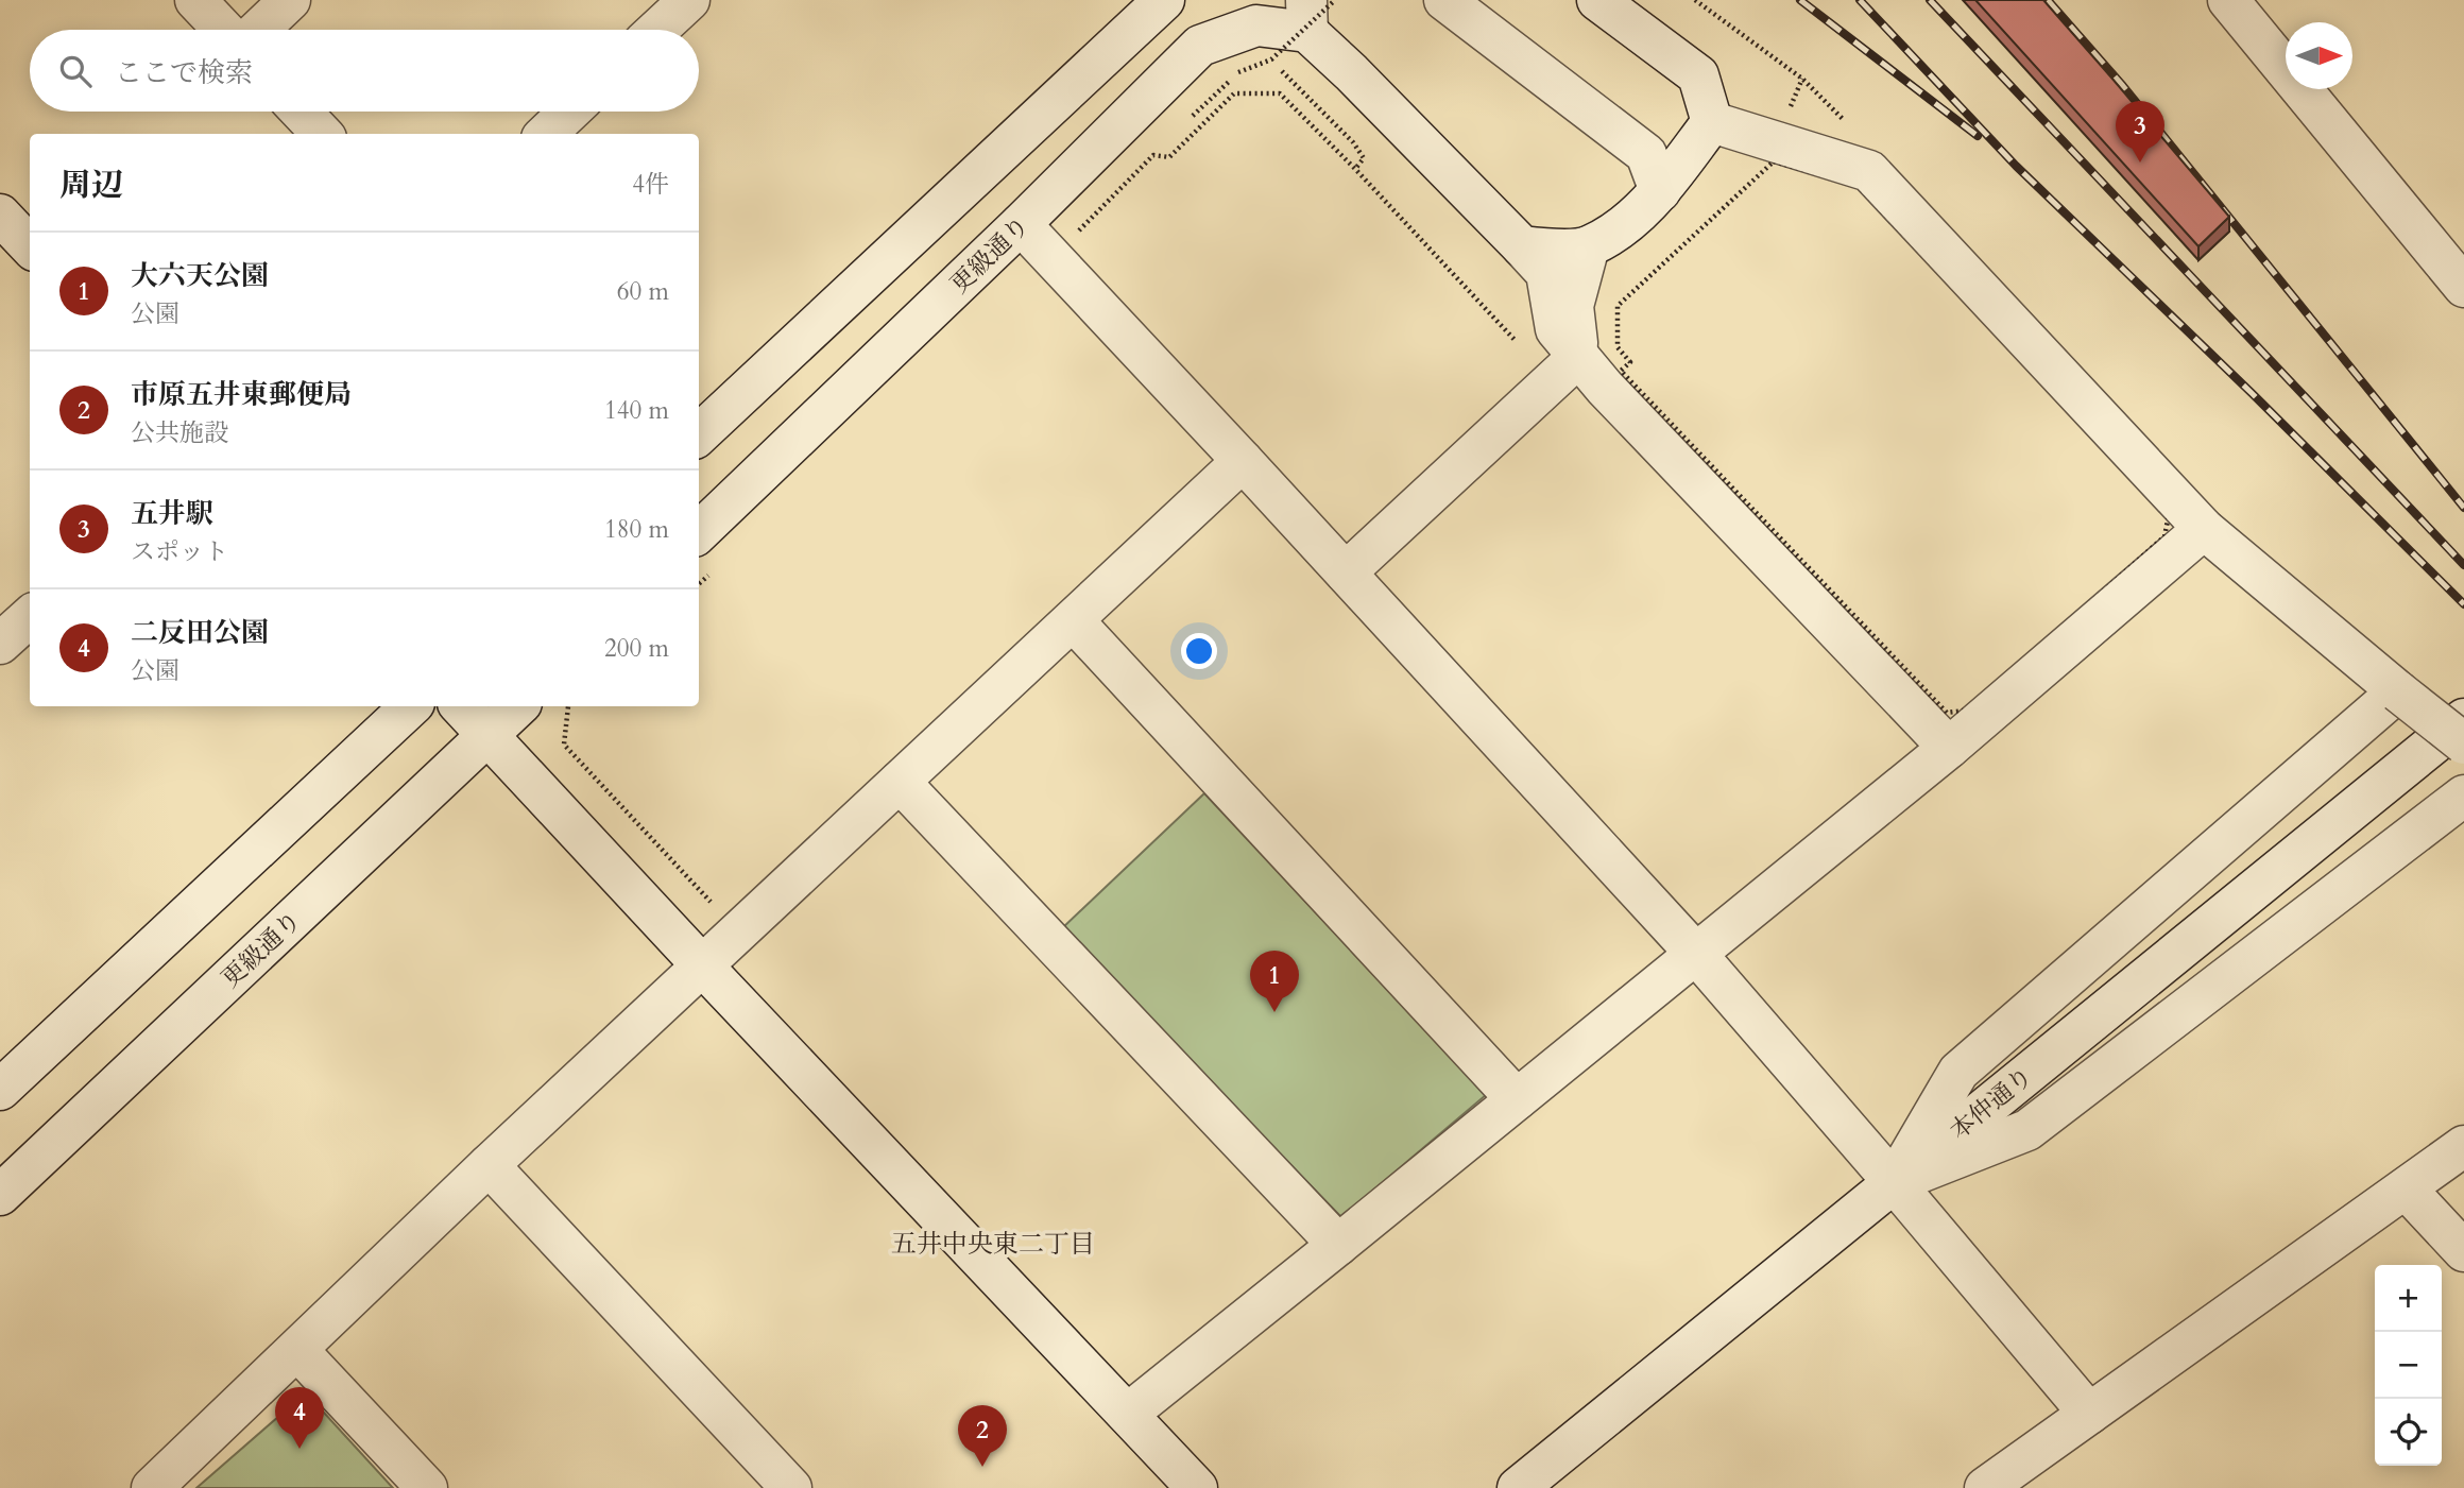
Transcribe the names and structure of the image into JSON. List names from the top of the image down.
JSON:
{
  "streets": {
    "street": ["更級通り", "本仲通り"]
  },
  "districts": ["五井中央東二丁目"],
  "north": "right",
  "page": {
    "search": "ここで検索",
    "pins": [
      "3",
      "1",
      "4",
      "2"
    ],
    "heading": ["周辺", "4件"],
    "list": [
      {
        "mark": "1",
        "name": "大六天公園",
        "note": "公園",
        "value": "60 m"
      },
      {
        "mark": "2",
        "name": "市原五井東郵便局",
        "note": "公共施設",
        "value": "140 m"
      },
      {
        "mark": "3",
        "name": "五井駅",
        "note": "スポット",
        "value": "180 m"
      },
      {
        "mark": "4",
        "name": "二反田公園",
        "note": "公園",
        "value": "200 m"
      }
    ],
    "map_buttons": ["+", "−"]
  }
}
